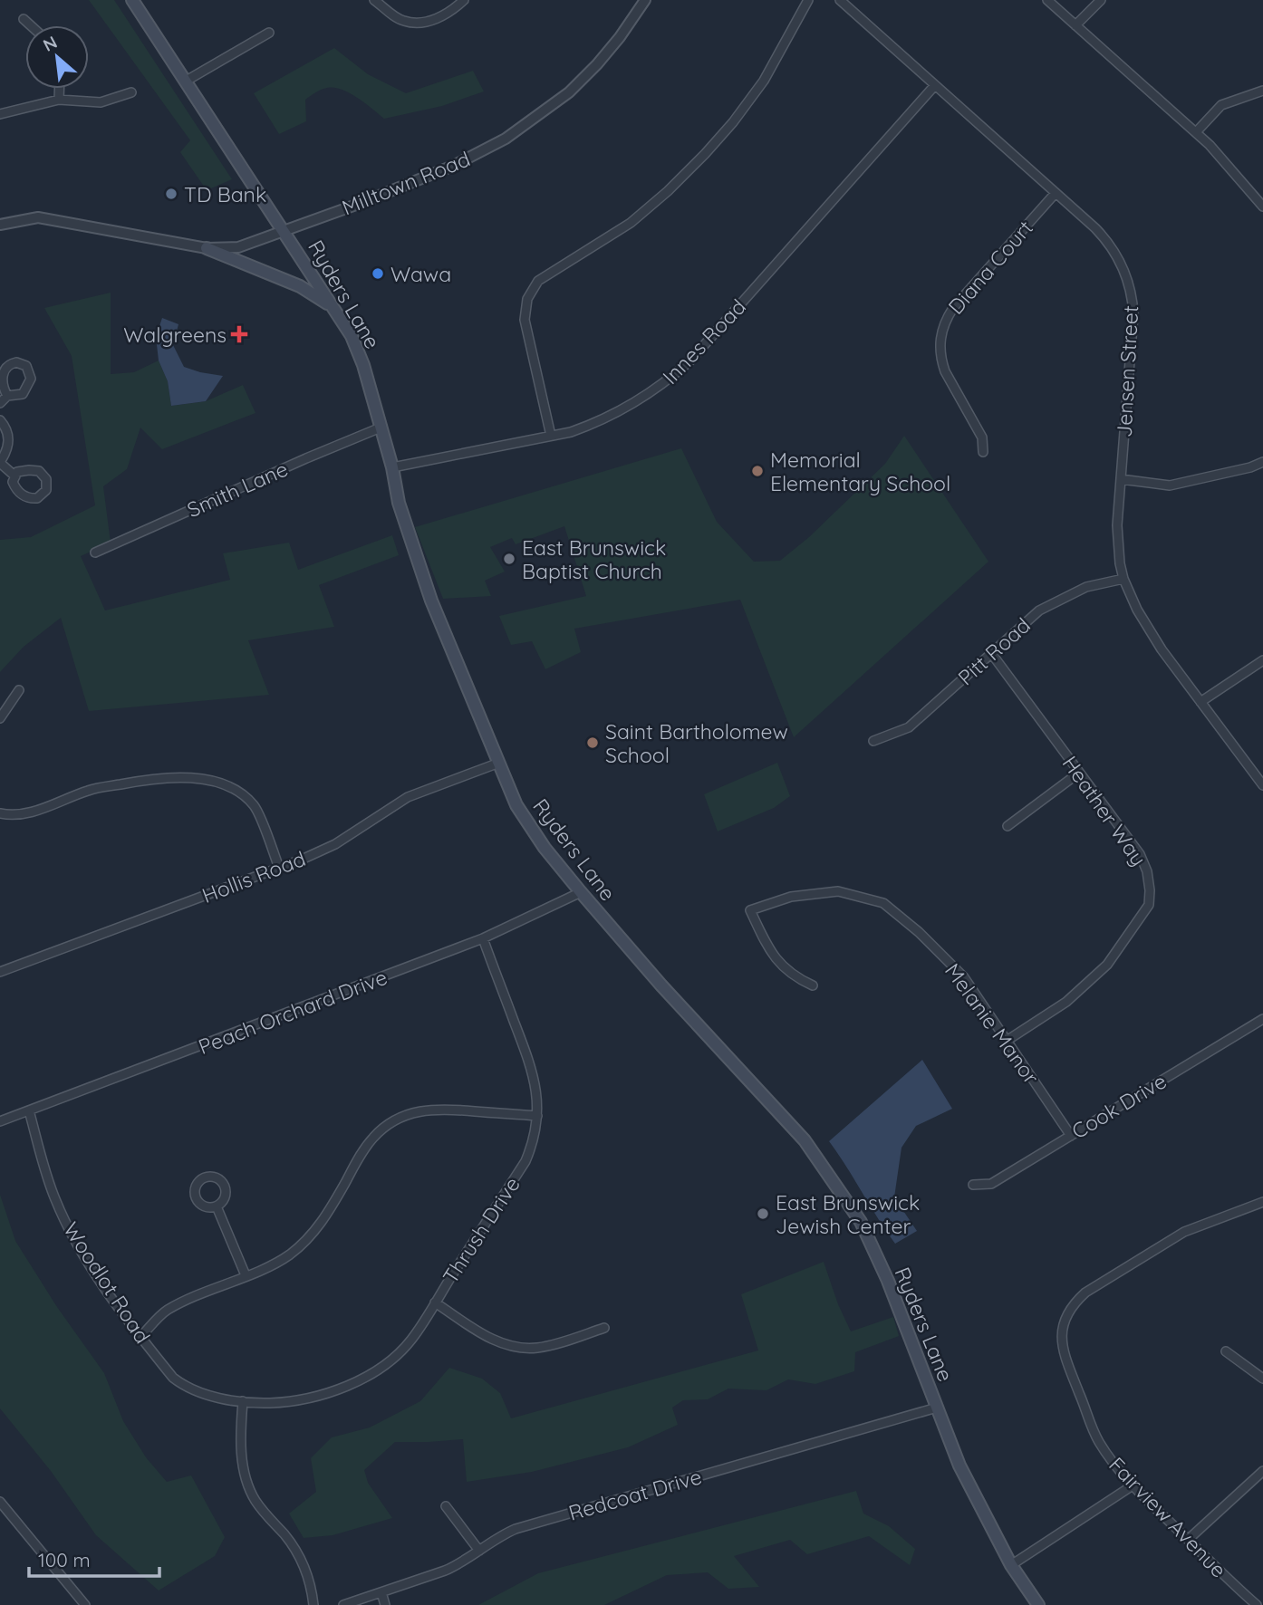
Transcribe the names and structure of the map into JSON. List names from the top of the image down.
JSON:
{
  "streets": {
    "main road": ["Ryders Lane"],
    "street": [
      "Milltown Road",
      "Diana Court",
      "Innes Road",
      "Jensen Street",
      "Smith Lane",
      "Pitt Road",
      "Heather Way",
      "Hollis Road",
      "Peach Orchard Drive",
      "Melanie Manor",
      "Cook Drive",
      "Thrush Drive",
      "Woodlot Road",
      "Redcoat Drive",
      "Fairview Avenue"
    ]
  },
  "crossings": [
    ["Milltown Road", "Ryders Lane"],
    ["Diana Court", "Jensen Street"],
    ["Ryders Lane", "Innes Road"],
    ["Ryders Lane", "Smith Lane"],
    ["Ryders Lane", "Hollis Road"],
    ["Ryders Lane", "Peach Orchard Drive"],
    ["Ryders Lane", "Redcoat Drive"],
    ["Innes Road", "Jensen Street"],
    ["Jensen Street", "Pitt Road"],
    ["Pitt Road", "Heather Way"],
    ["Heather Way", "Melanie Manor"],
    ["Peach Orchard Drive", "Thrush Drive"],
    ["Peach Orchard Drive", "Woodlot Road"],
    ["Melanie Manor", "Cook Drive"],
    ["Thrush Drive", "Woodlot Road"]
  ],
  "places": {
    "other": [
      "TD Bank",
      "Wawa",
      "Memorial Elementary School",
      "East Brunswick Baptist Church",
      "Saint Bartholomew School",
      "East Brunswick Jewish Center"
    ],
    "health": ["Walgreens"]
  },
  "scale_bar": "100 m",
  "north": "top left"
}
